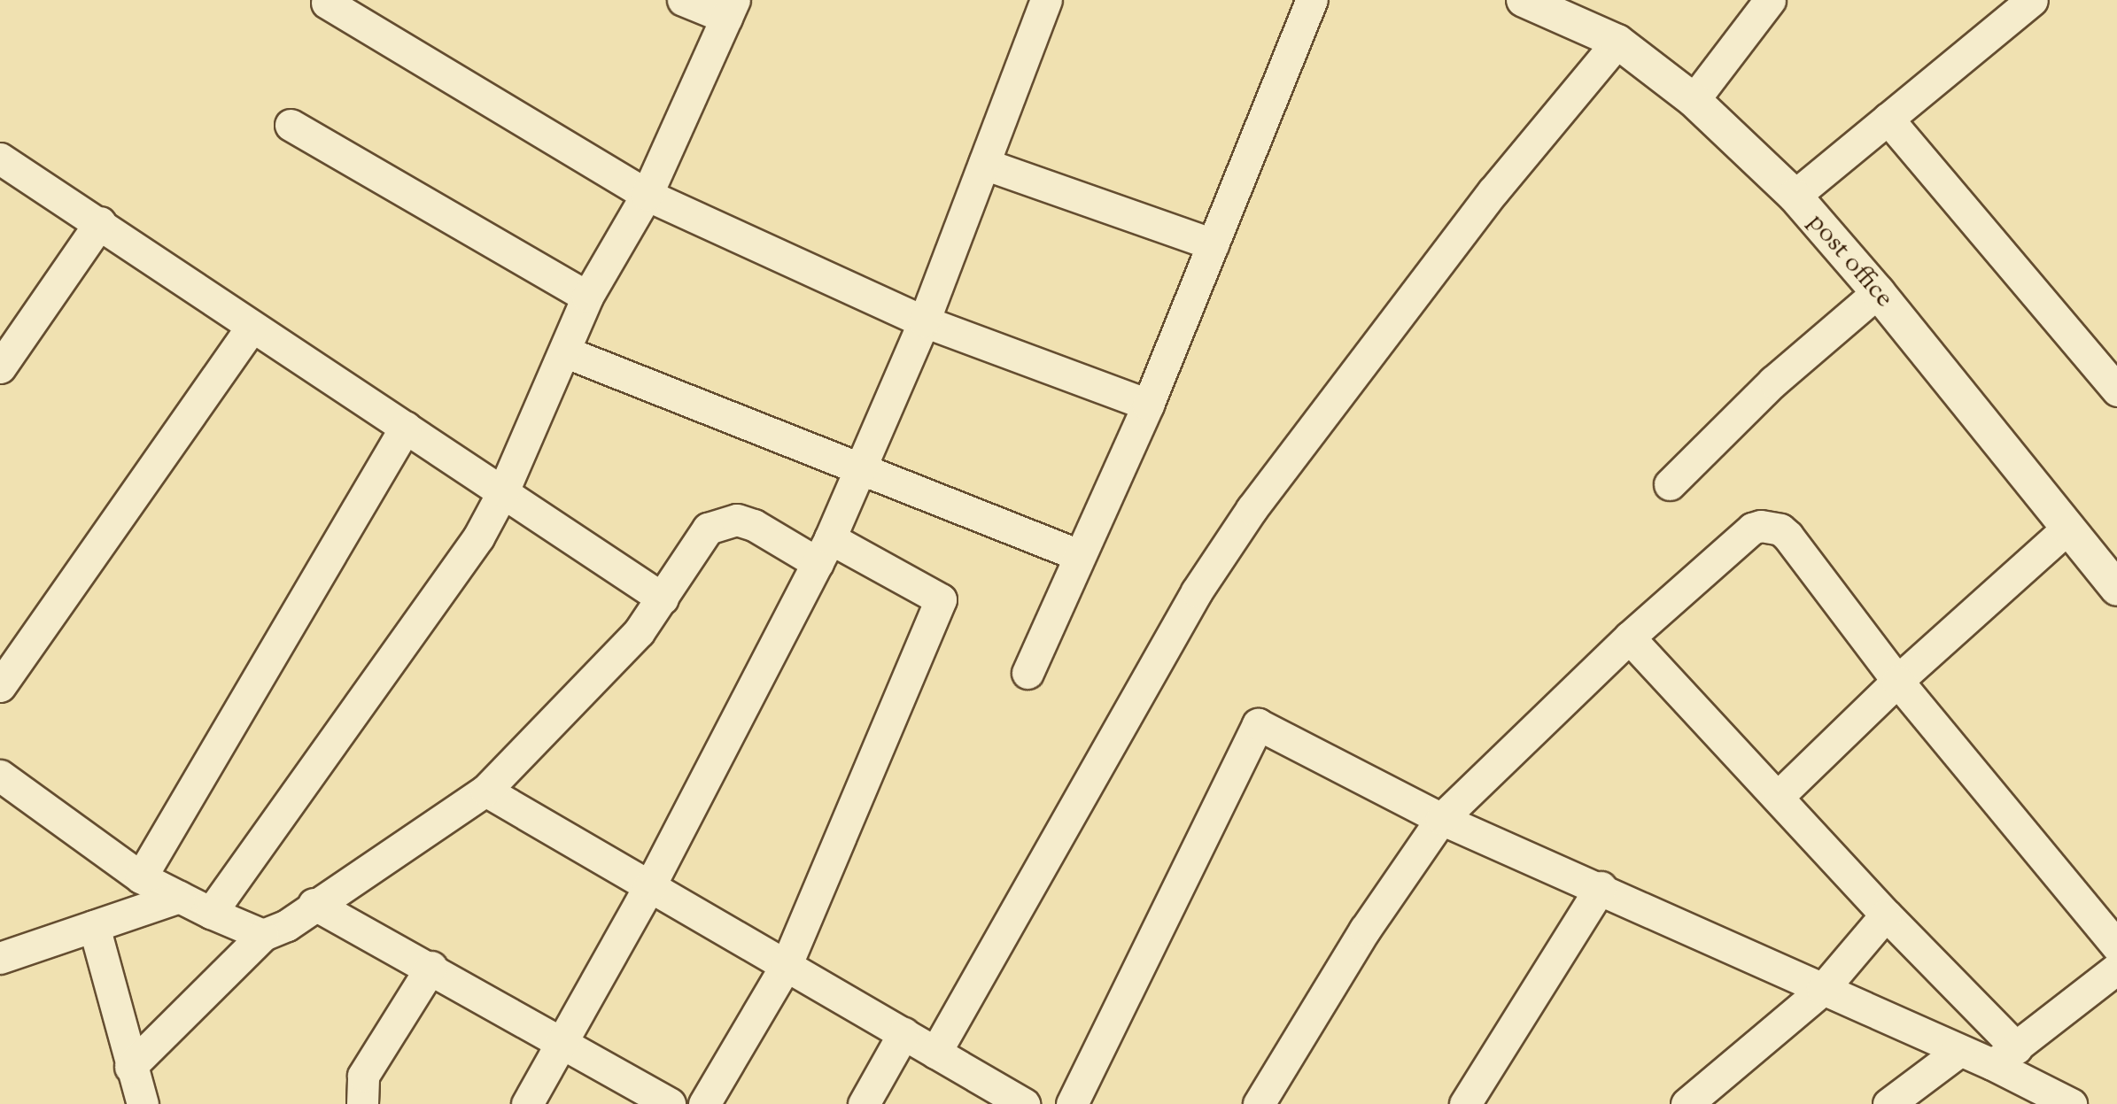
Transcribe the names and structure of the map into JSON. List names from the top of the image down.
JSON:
{
  "streets": {
    "street": ["post office"]
  }
}
